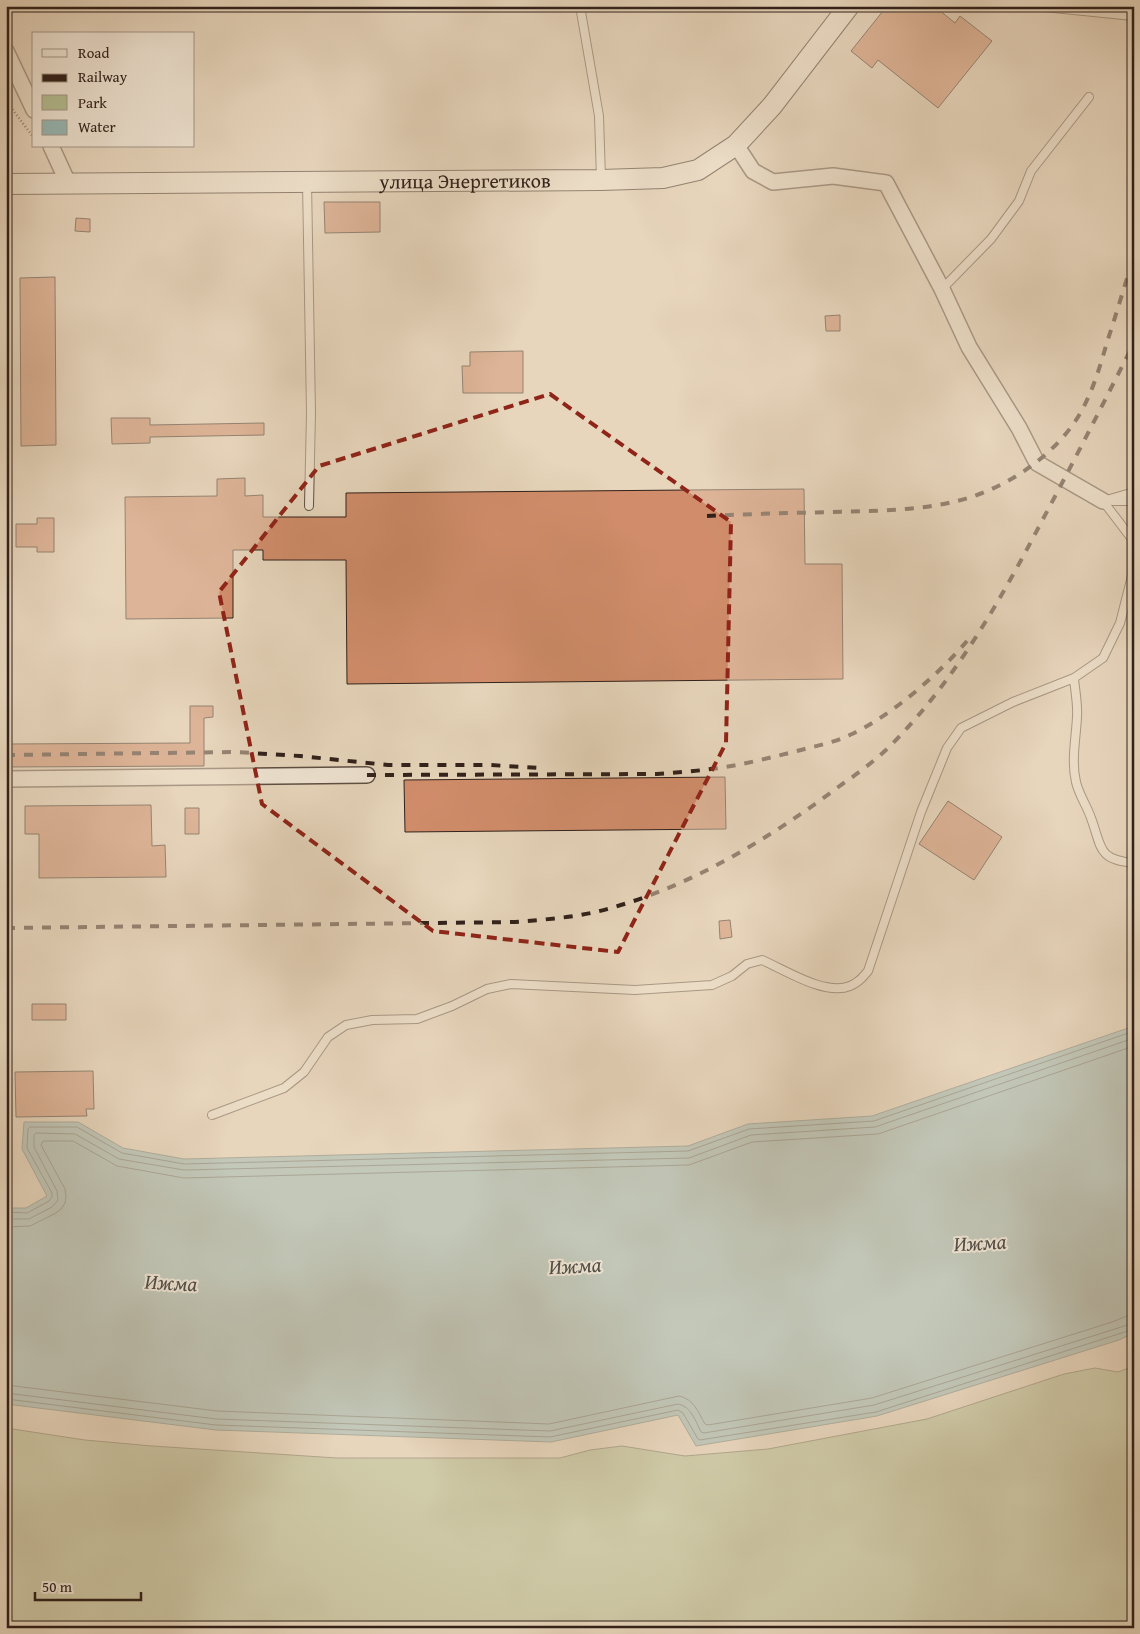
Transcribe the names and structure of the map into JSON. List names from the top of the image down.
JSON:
{
  "streets": {
    "main road": ["улица Энергетиков"]
  },
  "water": ["Ижма"],
  "legend": [
    "Road",
    "Railway",
    "Park",
    "Water"
  ],
  "scale_bar": "50 m"
}
